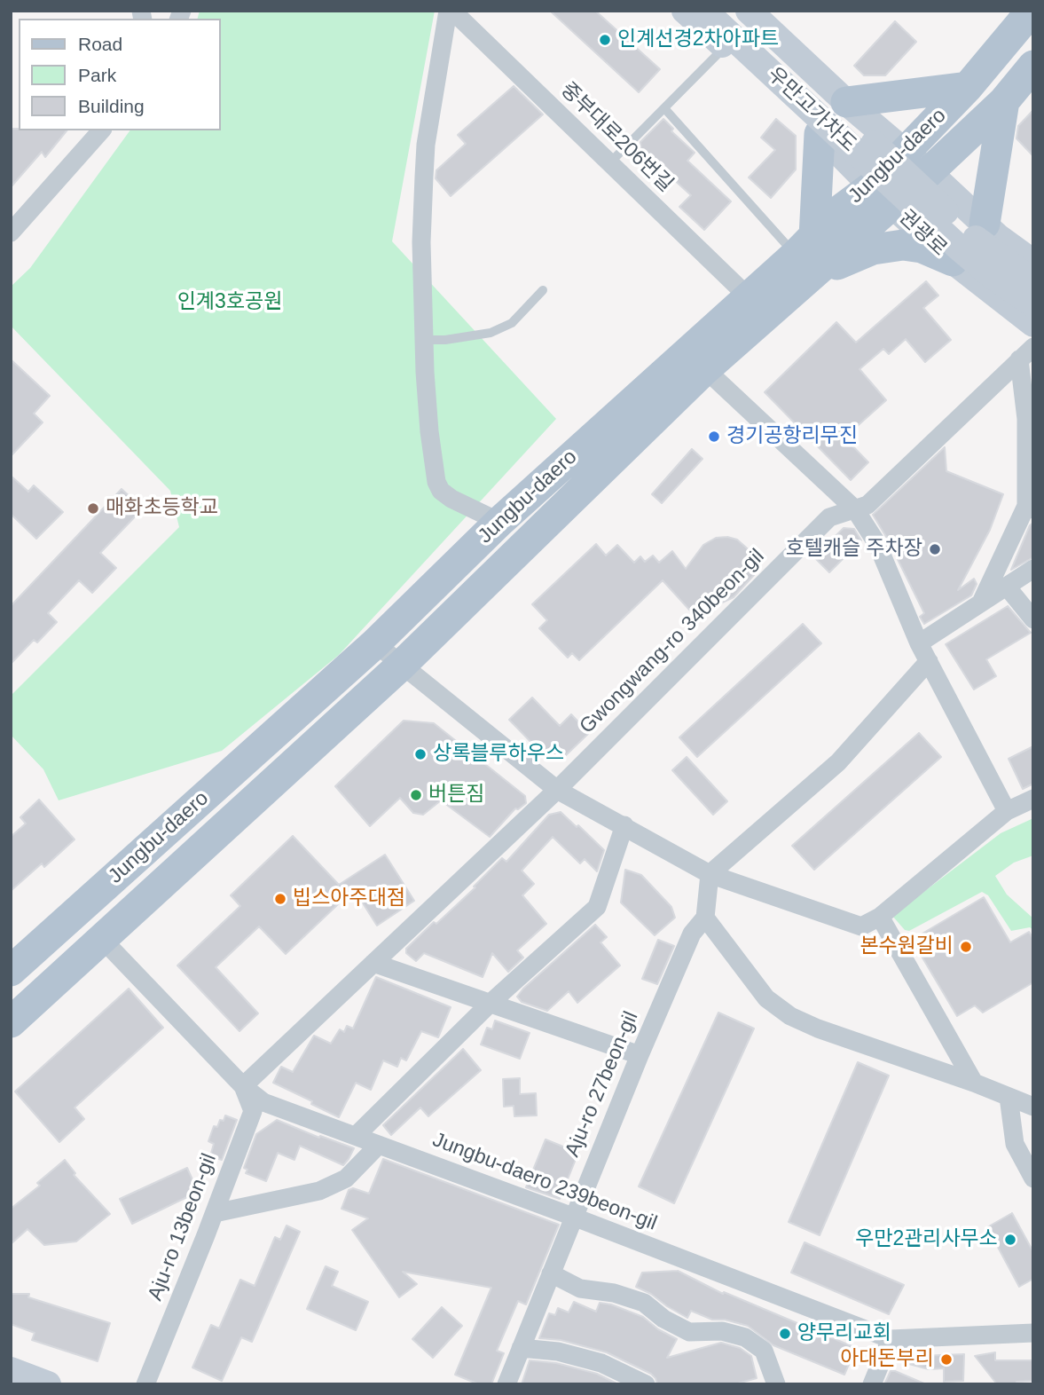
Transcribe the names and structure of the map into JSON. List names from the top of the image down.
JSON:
{
  "streets": {
    "main road": ["Jungbu-daero"],
    "street": [
      "우만고가차도",
      "중부대로206번길",
      "권광로",
      "Gwongwang-ro 340beon-gil",
      "Aju-ro 27beon-gil",
      "Jungbu-daero 239beon-gil",
      "Aju-ro 13beon-gil"
    ]
  },
  "crossings": [
    ["중부대로206번길", "Jungbu-daero"],
    ["Jungbu-daero", "권광로"],
    ["Jungbu-daero", "Jungbu-daero 239beon-gil"],
    ["Gwongwang-ro 340beon-gil", "Jungbu-daero 239beon-gil"],
    ["Gwongwang-ro 340beon-gil", "Aju-ro 13beon-gil"],
    ["Aju-ro 27beon-gil", "Jungbu-daero 239beon-gil"],
    ["Jungbu-daero 239beon-gil", "Aju-ro 13beon-gil"]
  ],
  "parks": ["인계3호공원"],
  "places": [
    "인계선경2차아파트",
    "경기공항리무진",
    "매화초등학교",
    "호텔캐슬 주차장",
    "상록블루하우스",
    "버튼짐",
    "빕스아주대점",
    "본수원갈비",
    "우만2관리사무소",
    "양무리교회",
    "아대돈부리"
  ],
  "legend": ["Road", "Park", "Building"]
}
